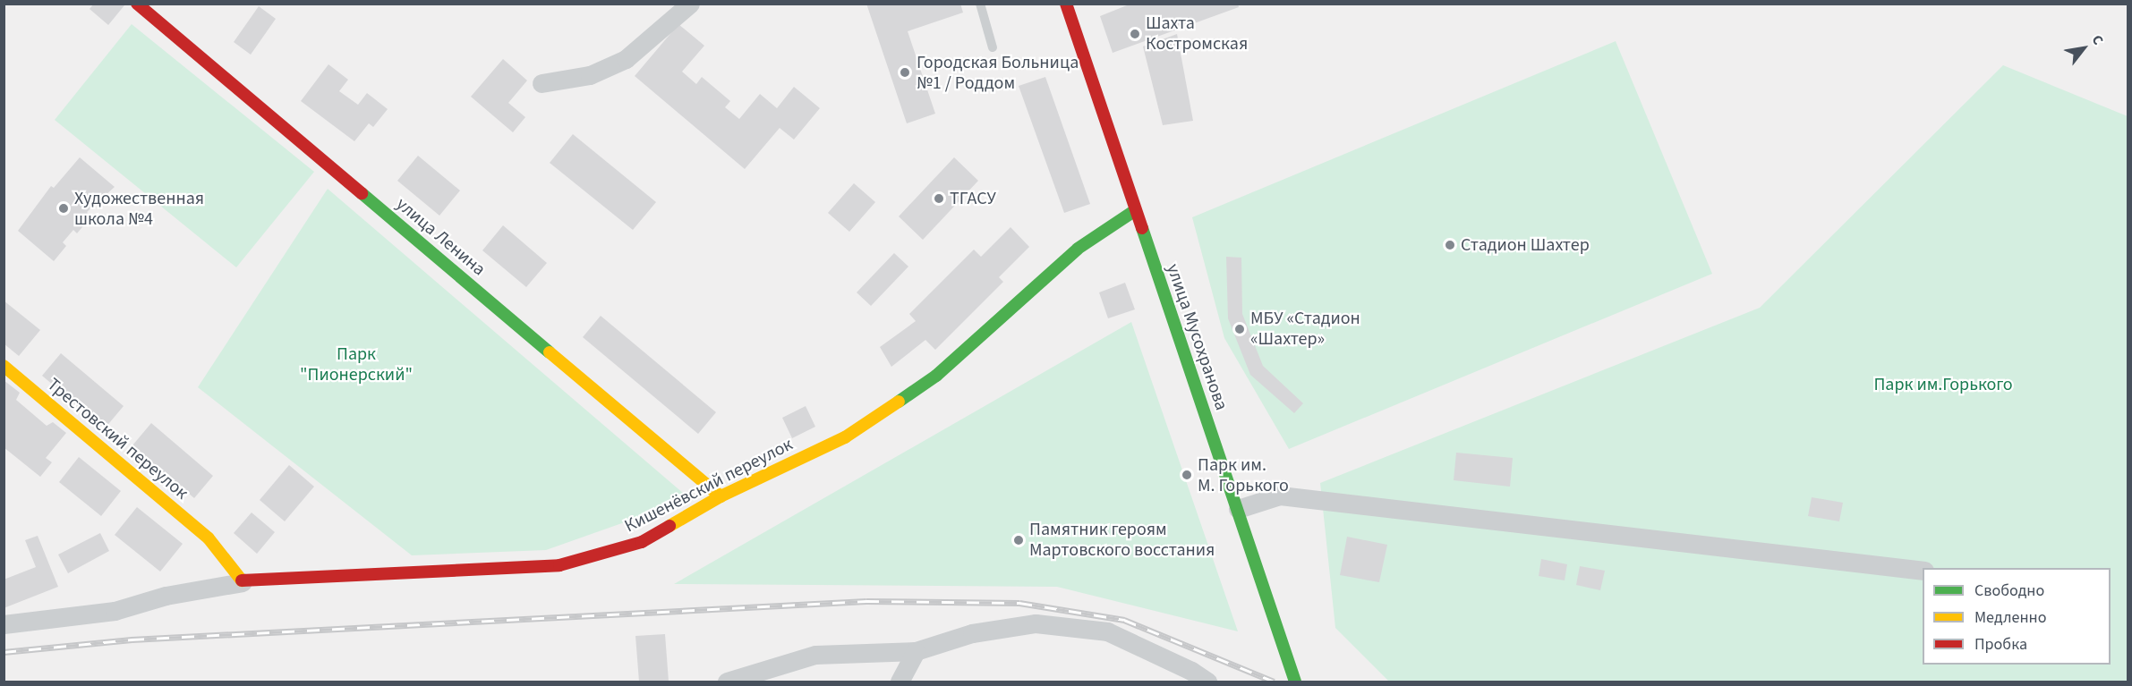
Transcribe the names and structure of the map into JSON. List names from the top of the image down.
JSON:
{
  "streets": {
    "street": [
      "улица Ленина",
      "улица Мусохранова",
      "Трестовский переулок",
      "Кишенёвский переулок"
    ]
  },
  "crossings": [
    ["улица Ленина", "Кишенёвский переулок"],
    ["улица Мусохранова", "Кишенёвский переулок"],
    ["Трестовский переулок", "Кишенёвский переулок"]
  ],
  "parks": ["Парк \"Пионерский\"", "Парк им.Горького"],
  "places": [
    "Шахта Костромская",
    "Городская Больница №1 / Роддом",
    "ТГАСУ",
    "Художественная школа №4",
    "Стадион Шахтер",
    "МБУ «Стадион «Шахтер»",
    "Парк им. М. Горького",
    "Памятник героям Мартовского восстания"
  ],
  "legend": ["Свободно", "Медленно", "Пробка"],
  "north": "top right"
}
